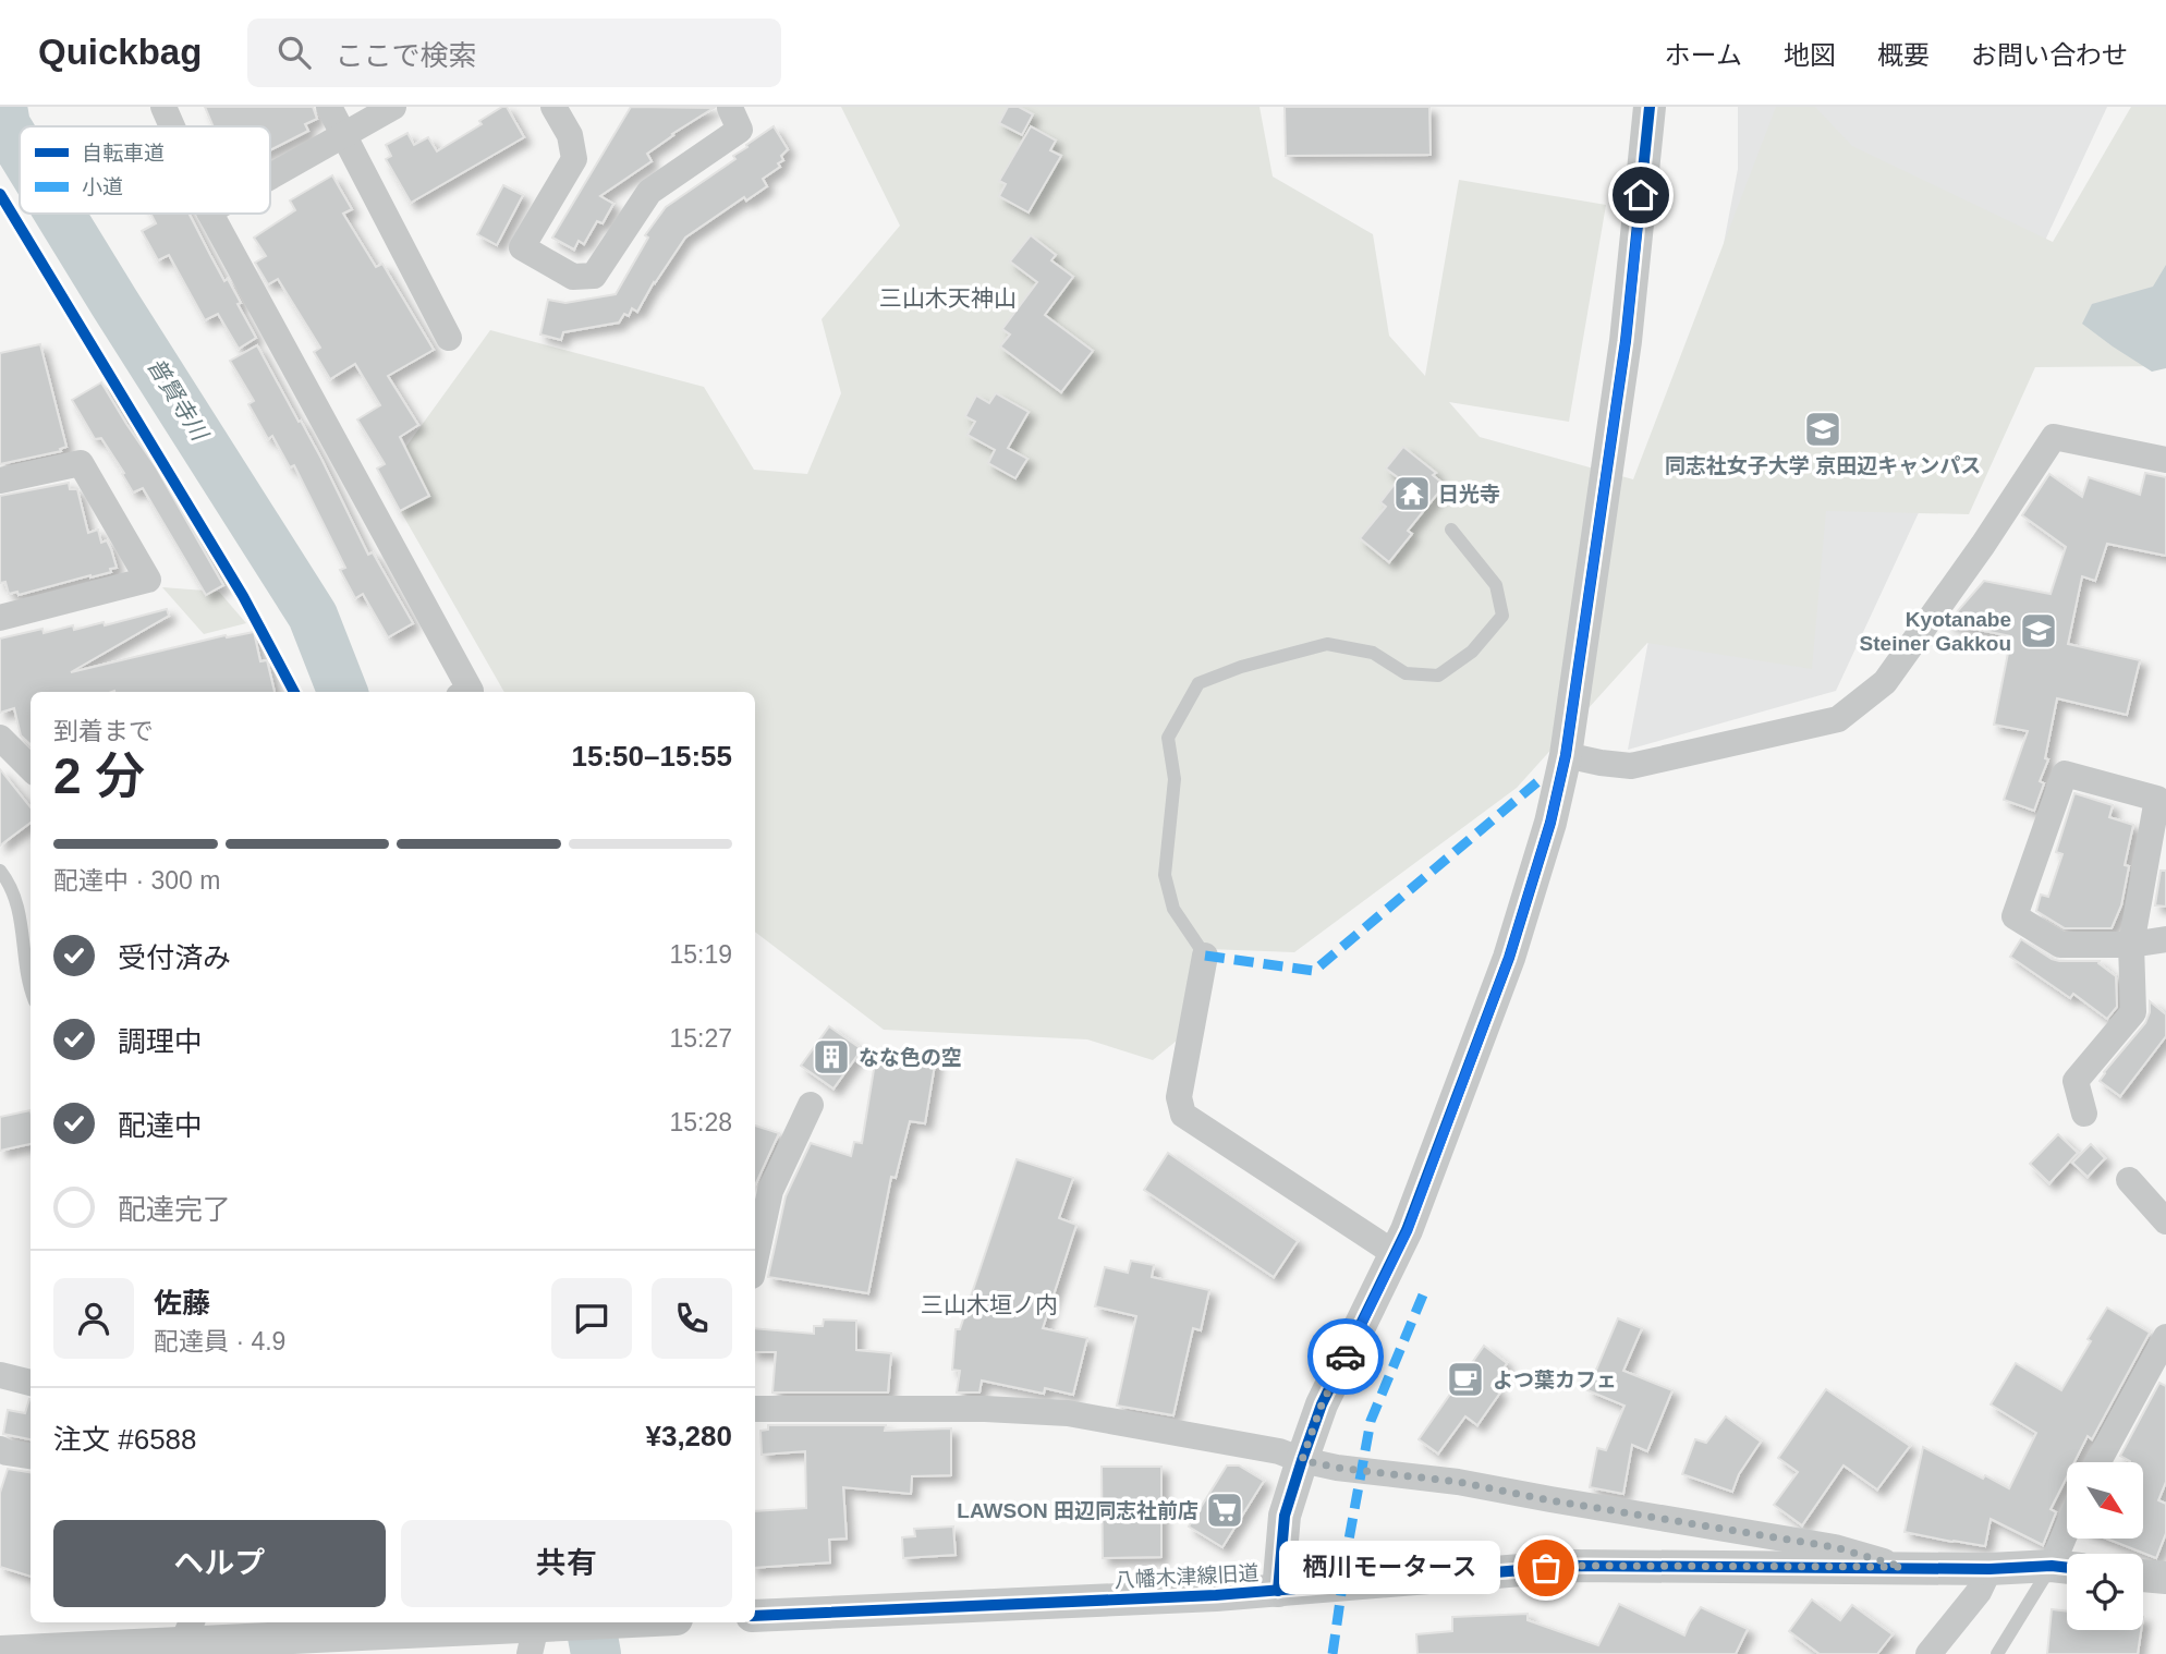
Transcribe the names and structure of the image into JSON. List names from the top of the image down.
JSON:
{
  "streets": {
    "street": ["八幡木津線旧道"]
  },
  "districts": ["三山木天神山", "三山木垣ノ内"],
  "water": ["普賢寺川"],
  "places": {
    "school or university": ["同志社女子大学 京田辺キャンパス", "Kyotanabe Steiner Gakkou"],
    "temple": ["日光寺"],
    "building": ["なな色の空"],
    "cafe": ["よつ葉カフェ"],
    "supermarket": ["LAWSON 田辺同志社前店"],
    "other": ["栖川モータース"]
  },
  "legend": ["自転車道", "小道"],
  "north": "bottom right",
  "page": {
    "header": "Quickbag",
    "search": "ここで検索",
    "nav": [
      "ホーム",
      "地図",
      "概要",
      "お問い合わせ"
    ],
    "heading": ["2 分", "到着まで", "15:50–15:55"],
    "panel": [
      "佐藤",
      "配達員 · 4.9",
      "注文 #6588",
      "¥3,280"
    ],
    "bar": "配達中 · 300 m",
    "list": [
      ["受付済み", "15:19"],
      ["調理中", "15:27"],
      ["配達中", "15:28"],
      "配達完了"
    ],
    "buttons": ["ヘルプ", "共有"],
    "bubble": "栖川モータース"
  }
}
